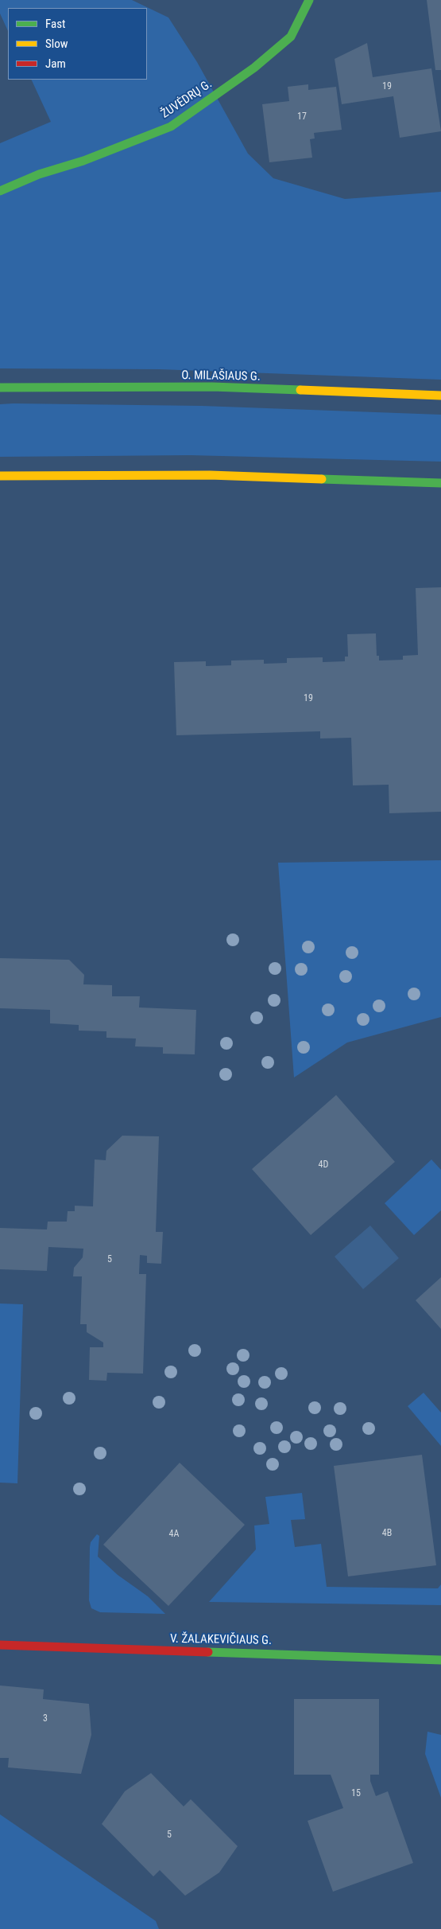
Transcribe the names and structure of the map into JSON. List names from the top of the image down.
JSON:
{
  "streets": {
    "main road": ["ŽUVĖDRŲ G.", "O. MILAŠIAUS G.", "V. ŽALAKEVIČIAUS G."]
  },
  "house_numbers": [
    "19",
    "17",
    "19",
    "4D",
    "5",
    "4B",
    "4A",
    "3",
    "15",
    "5"
  ],
  "legend": ["Fast", "Slow", "Jam"]
}
